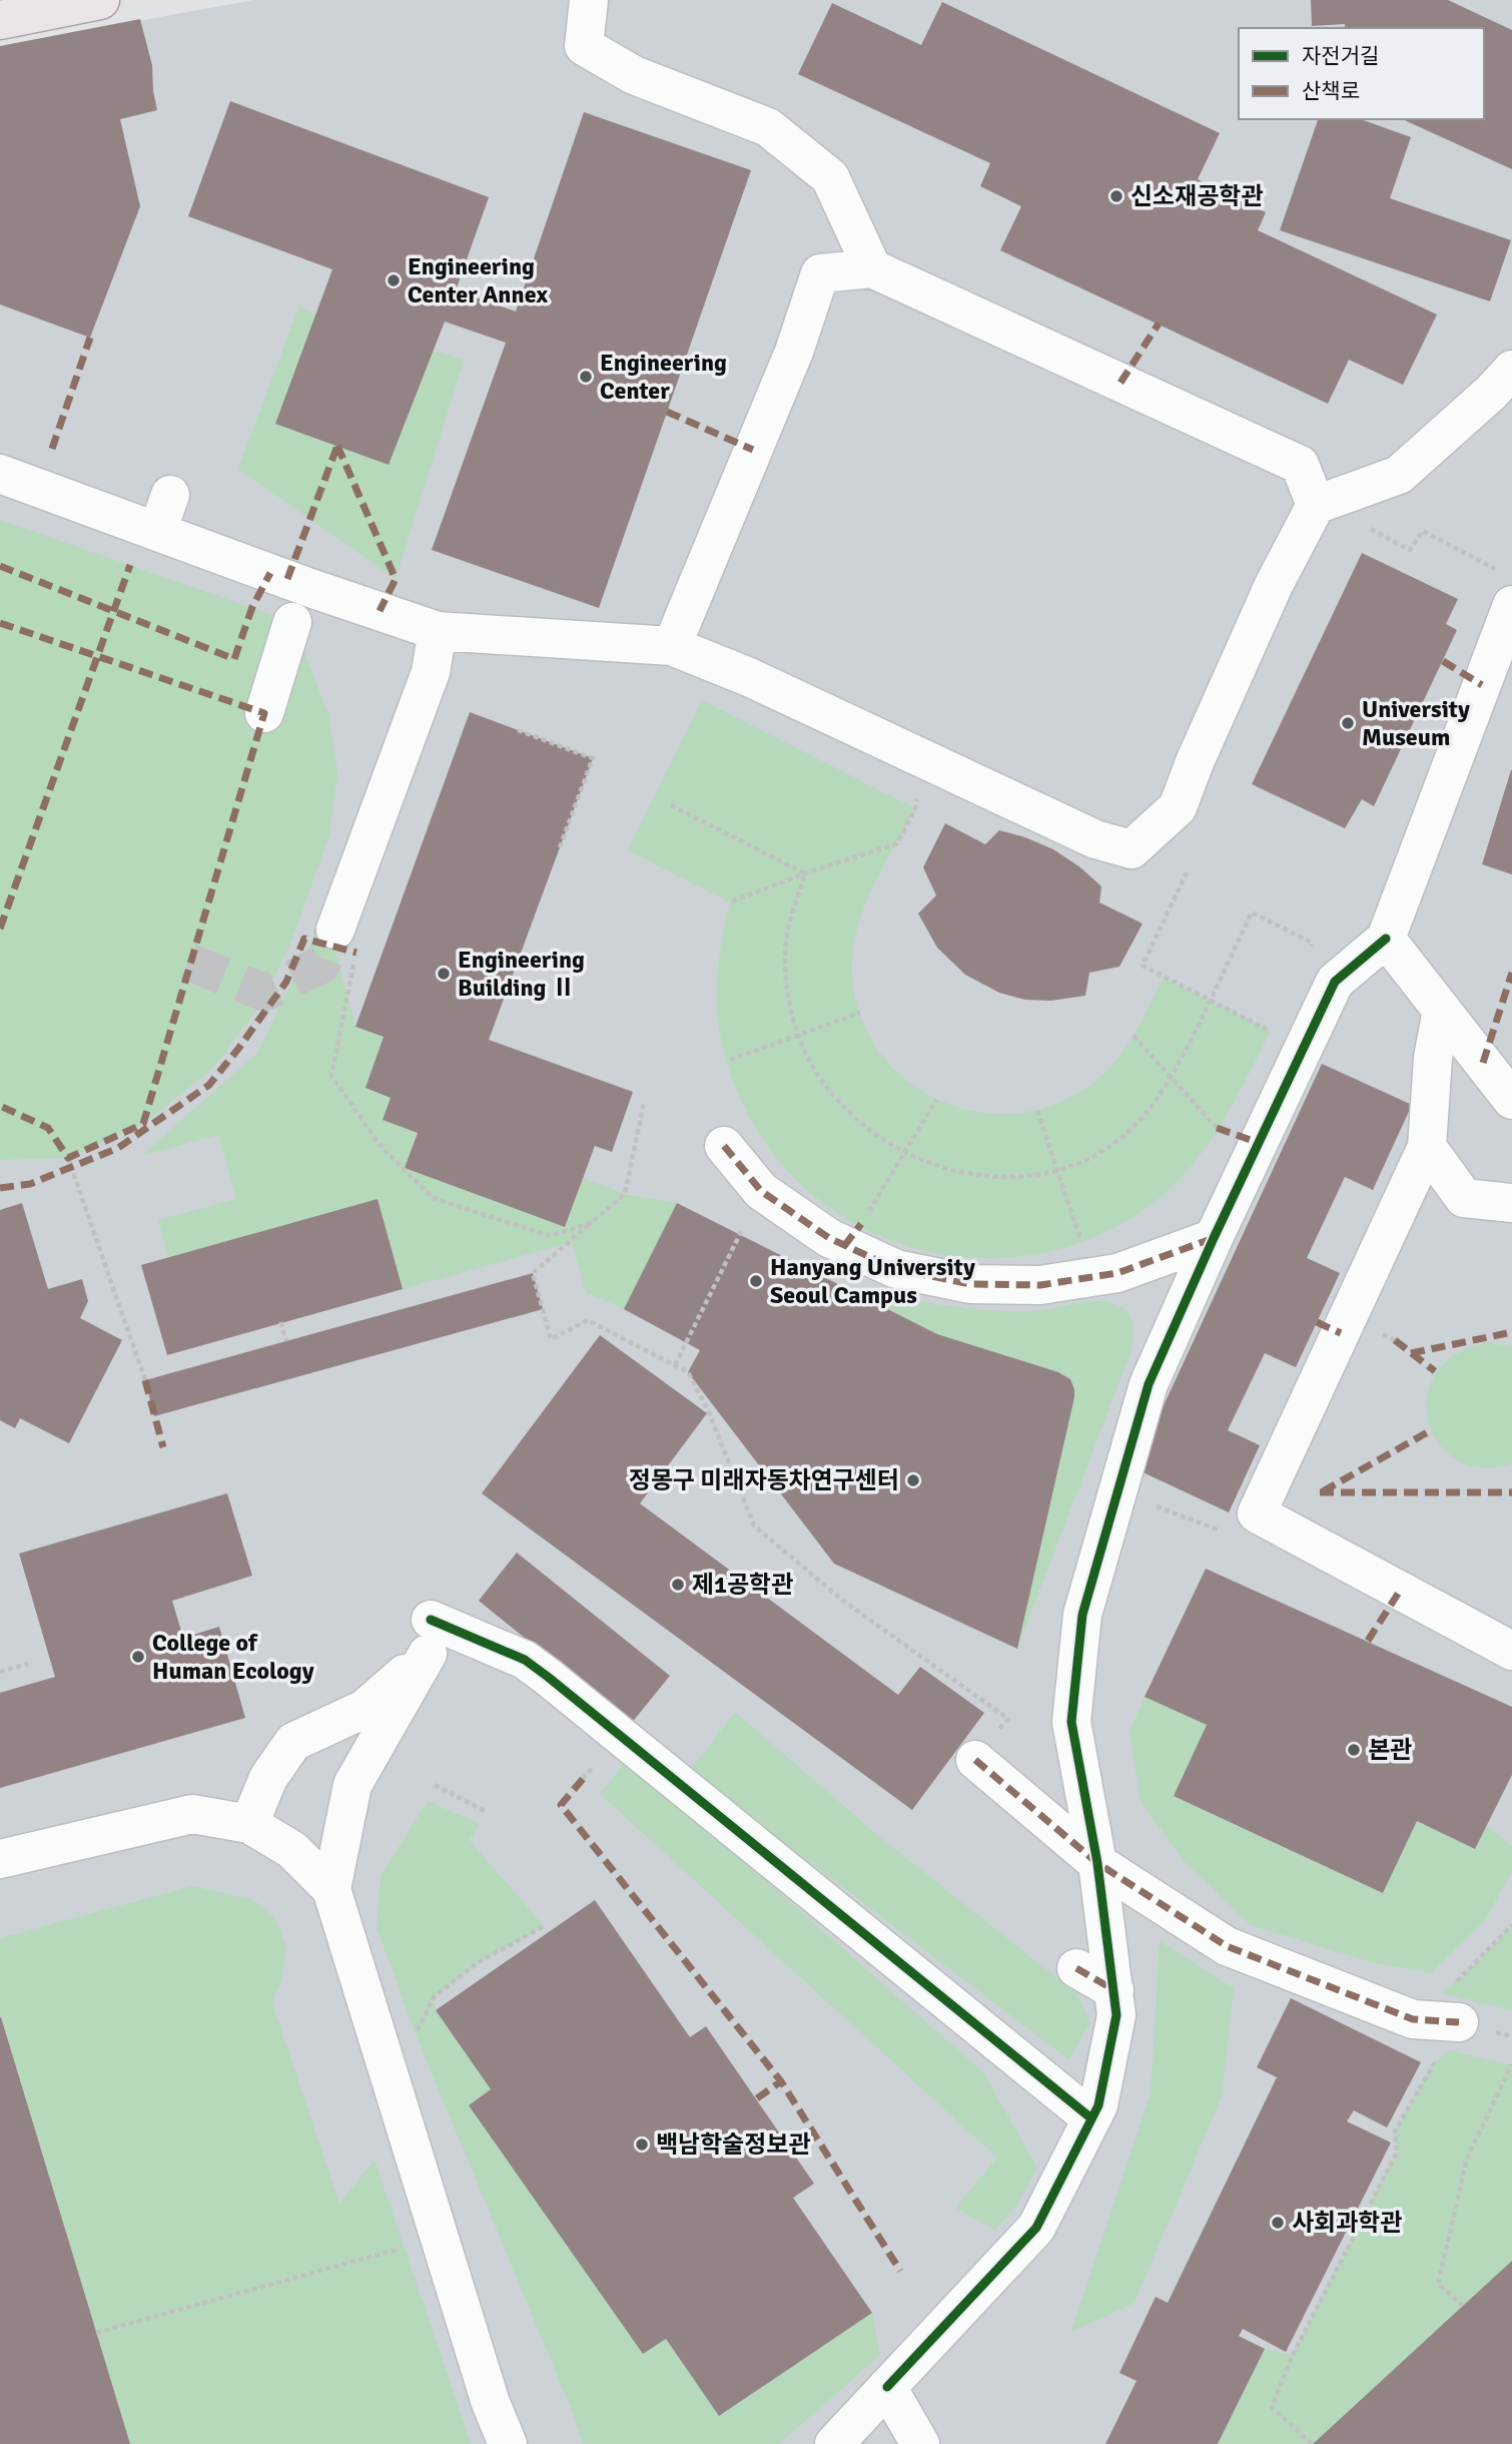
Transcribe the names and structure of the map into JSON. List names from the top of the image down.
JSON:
{
  "places": [
    "신소재공학관",
    "Engineering Center Annex",
    "Engineering Center",
    "University Museum",
    "Engineering Building Ⅱ",
    "Hanyang University Seoul Campus",
    "정몽구 미래자동차연구센터",
    "제1공학관",
    "College of Human Ecology",
    "본관",
    "백남학술정보관",
    "사회과학관"
  ],
  "legend": ["자전거길", "산책로"]
}
